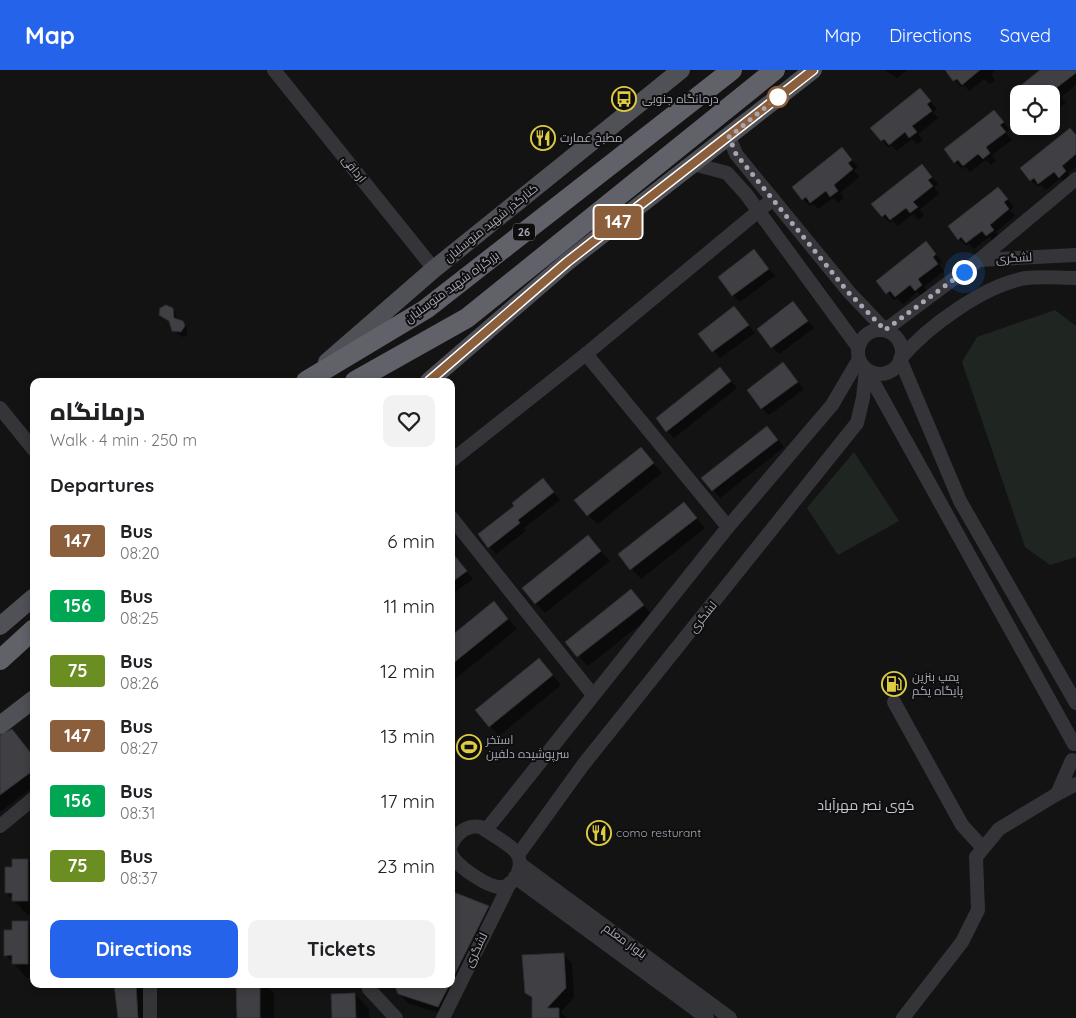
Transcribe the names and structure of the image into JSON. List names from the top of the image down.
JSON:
{
  "streets": {
    "highway": ["26", "بزرگراه شهید متوسلیان"],
    "main road": ["کنارگذر شهید متوسلیان"],
    "street": ["ارداقی", "لشگری", "بلوار معلم"]
  },
  "crossings": [
    ["ارداقی", "کنارگذر شهید متوسلیان"],
    ["لشگری", "بلوار معلم"]
  ],
  "districts": ["کوی نصر مهرآباد"],
  "places": {
    "bus stop": ["درمانگاه جنوبی"],
    "restaurant": ["مطبخ عمارت", "como resturant"],
    "fuel station": ["پمپ بنزين پايگاه يكم"],
    "sports": ["استخر سرپوشیده دلفین"]
  },
  "lines": ["bus line 147"],
  "page": {
    "header": "Map",
    "nav": ["Map", "Directions", "Saved"],
    "on_map": "147",
    "heading": [
      ["درمانگاه", "Walk · 4 min · 250 m"],
      "Departures"
    ],
    "list": [
      {
        "mark": "147",
        "name": "Bus",
        "note": "08:20",
        "value": "6 min"
      },
      {
        "mark": "156",
        "name": "Bus",
        "note": "08:25",
        "value": "11 min"
      },
      {
        "mark": "75",
        "name": "Bus",
        "note": "08:26",
        "value": "12 min"
      },
      {
        "mark": "147",
        "name": "Bus",
        "note": "08:27",
        "value": "13 min"
      },
      {
        "mark": "156",
        "name": "Bus",
        "note": "08:31",
        "value": "17 min"
      },
      {
        "mark": "75",
        "name": "Bus",
        "note": "08:37",
        "value": "23 min"
      }
    ],
    "buttons": ["Directions", "Tickets"]
  }
}
